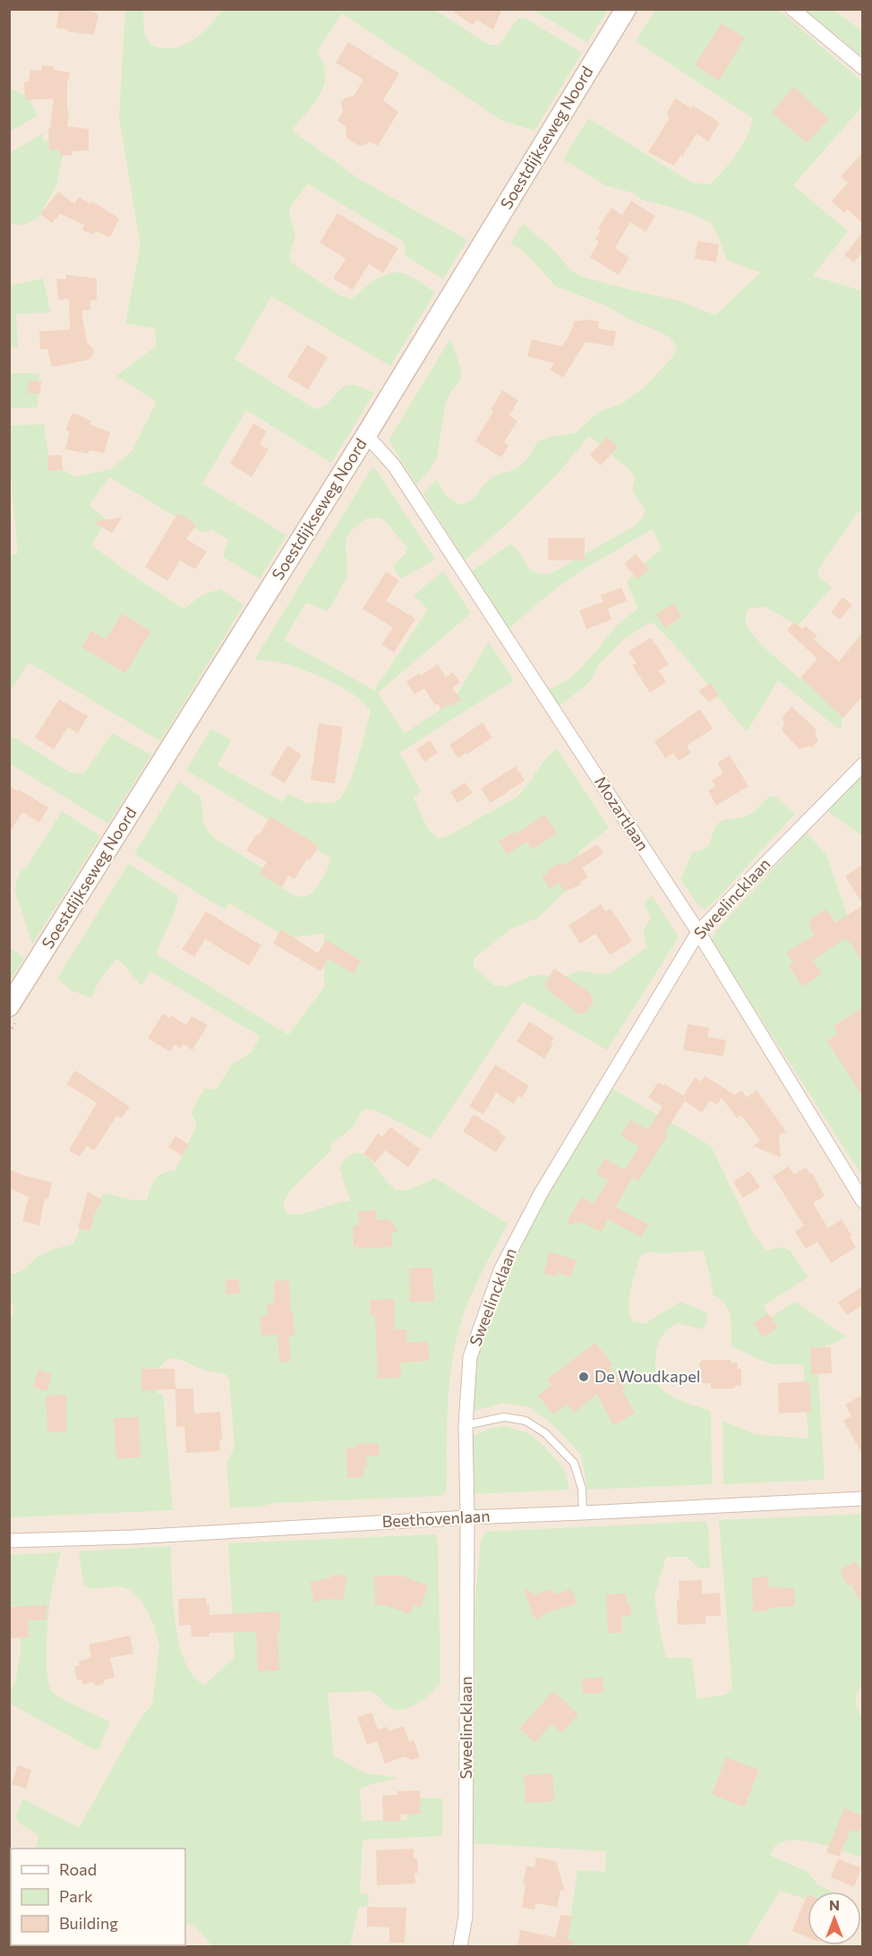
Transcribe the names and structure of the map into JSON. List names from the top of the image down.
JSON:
{
  "streets": {
    "main road": ["Soestdijkseweg Noord"],
    "street": ["Mozartlaan", "Sweelincklaan", "Beethovenlaan"]
  },
  "crossings": [
    ["Soestdijkseweg Noord", "Mozartlaan"],
    ["Mozartlaan", "Sweelincklaan"],
    ["Sweelincklaan", "Beethovenlaan"]
  ],
  "places": ["De Woudkapel"],
  "legend": ["Road", "Park", "Building"],
  "north": "top"
}
